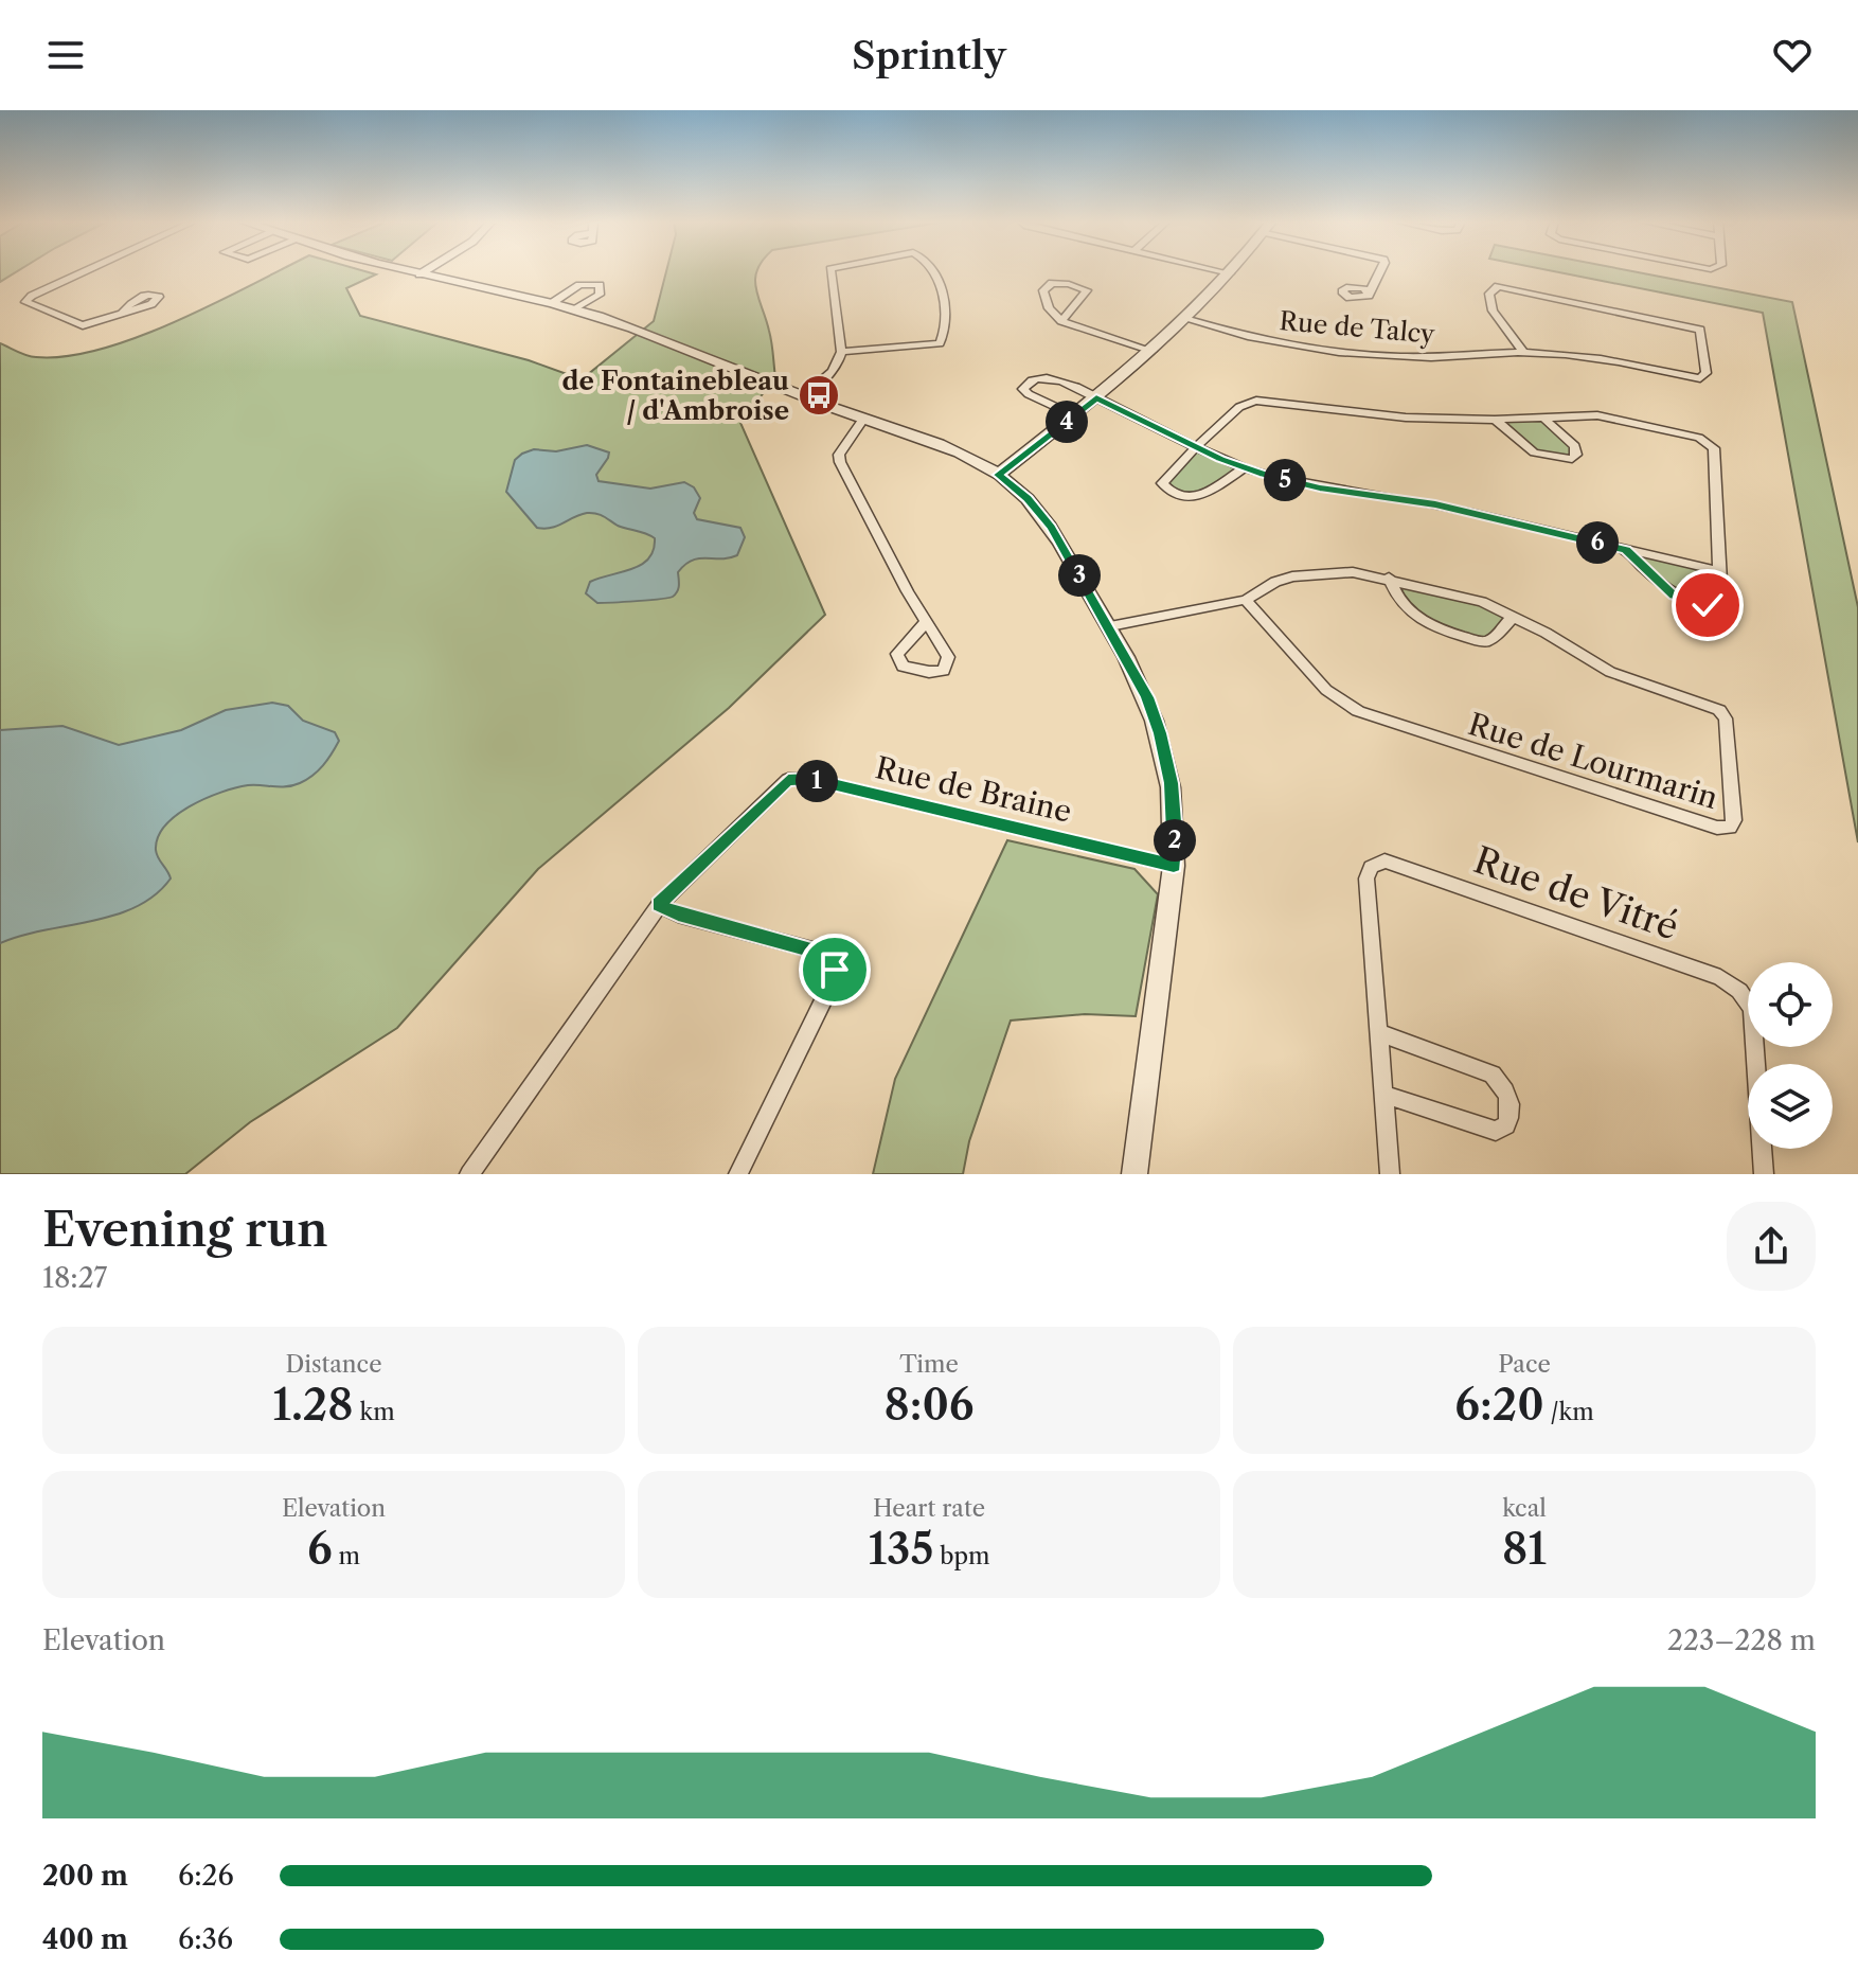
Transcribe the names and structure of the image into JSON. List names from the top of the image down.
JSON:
{
  "streets": {
    "street": [
      "Rue de Talcy",
      "Rue de Lourmarin",
      "Rue de Braine",
      "Rue de Vitré"
    ]
  },
  "places": {
    "bus stop": ["de Fontainebleau / d'Ambroise"]
  },
  "page": {
    "header": "Sprintly",
    "pins": [
      "4",
      "5",
      "6",
      "3",
      "1",
      "2"
    ],
    "heading": ["Evening run", "18:27"],
    "stats": [
      ["Distance", "1.28 km"],
      ["Time", "8:06"],
      ["Pace", "6:20 /km"],
      ["Elevation", "6 m"],
      ["Heart rate", "135 bpm"],
      ["kcal", "81"]
    ],
    "chart": ["Elevation", "223–228 m"],
    "list": [
      {
        "name": "200 m",
        "note": "6:26"
      },
      {
        "name": "400 m",
        "note": "6:36"
      }
    ]
  }
}
